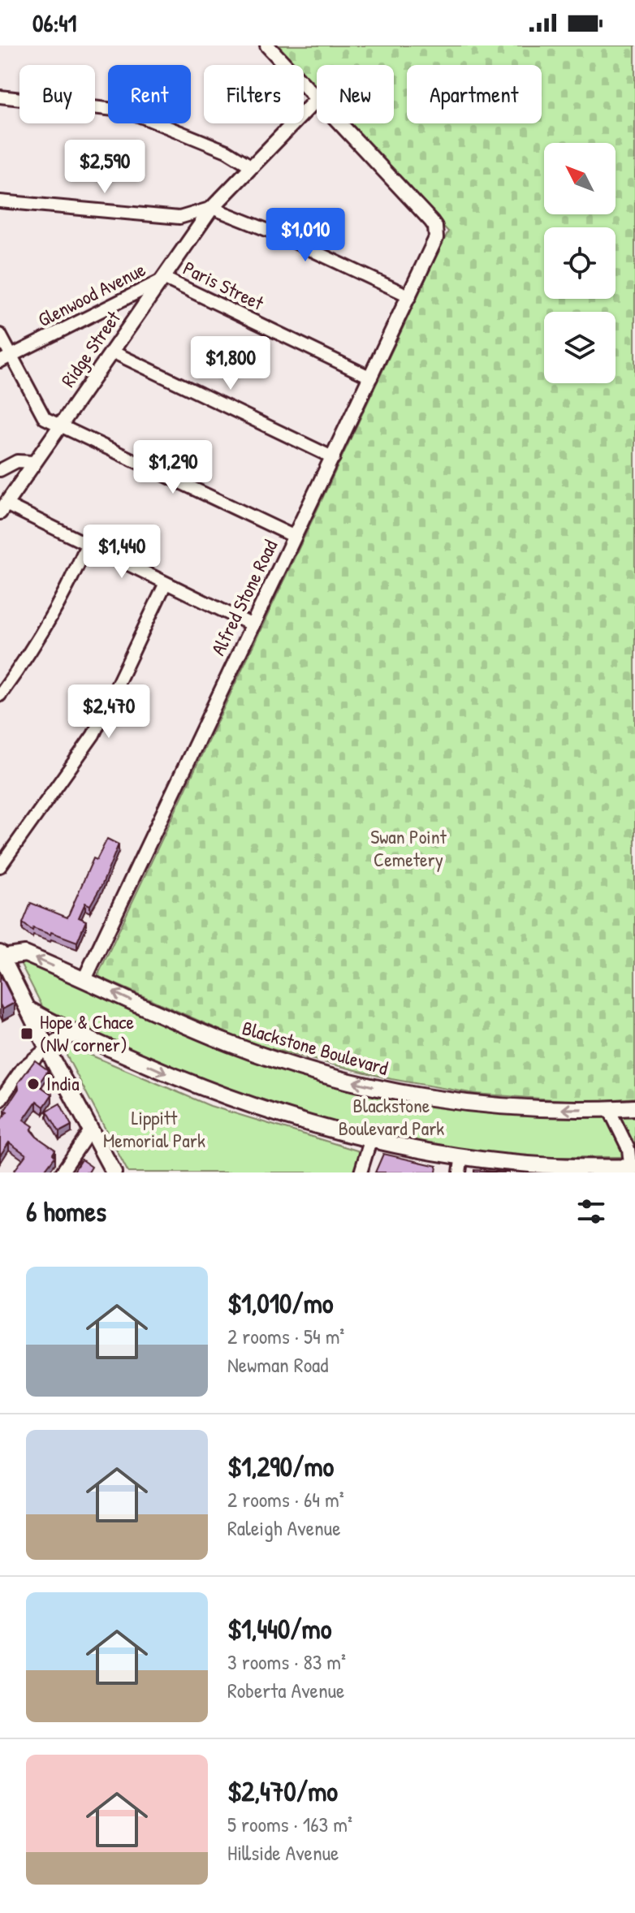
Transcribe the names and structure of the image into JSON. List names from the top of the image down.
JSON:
{
  "streets": {
    "main road": ["Blackstone Boulevard"],
    "street": [
      "Paris Street",
      "Glenwood Avenue",
      "Ridge Street",
      "Alfred Stone Road"
    ]
  },
  "crossings": [
    ["Paris Street", "Glenwood Avenue"],
    ["Paris Street", "Ridge Street"],
    ["Paris Street", "Alfred Stone Road"],
    ["Glenwood Avenue", "Ridge Street"],
    ["Alfred Stone Road", "Blackstone Boulevard"]
  ],
  "parks": ["Swan Point Cemetery", "Blackstone Boulevard Park", "Lippitt Memorial Park"],
  "places": {
    "transit": ["Hope & Chace (NW corner)"],
    "other": ["India"]
  },
  "north": "top left",
  "page": {
    "status": "06:41",
    "chip": [
      "Buy",
      "Rent",
      "Filters",
      "New",
      "Apartment"
    ],
    "price": [
      "$2,590",
      "$1,010",
      "$1,800",
      "$1,290",
      "$1,440",
      "$2,470"
    ],
    "heading": "6 homes",
    "list": [
      {
        "name": "$1,010/mo",
        "note": "2 rooms · 54 m² · Newman Road"
      },
      {
        "name": "$1,290/mo",
        "note": "2 rooms · 64 m² · Raleigh Avenue"
      },
      {
        "name": "$1,440/mo",
        "note": "3 rooms · 83 m² · Roberta Avenue"
      },
      {
        "name": "$2,470/mo",
        "note": "5 rooms · 163 m² · Hillside Avenue"
      }
    ]
  }
}
